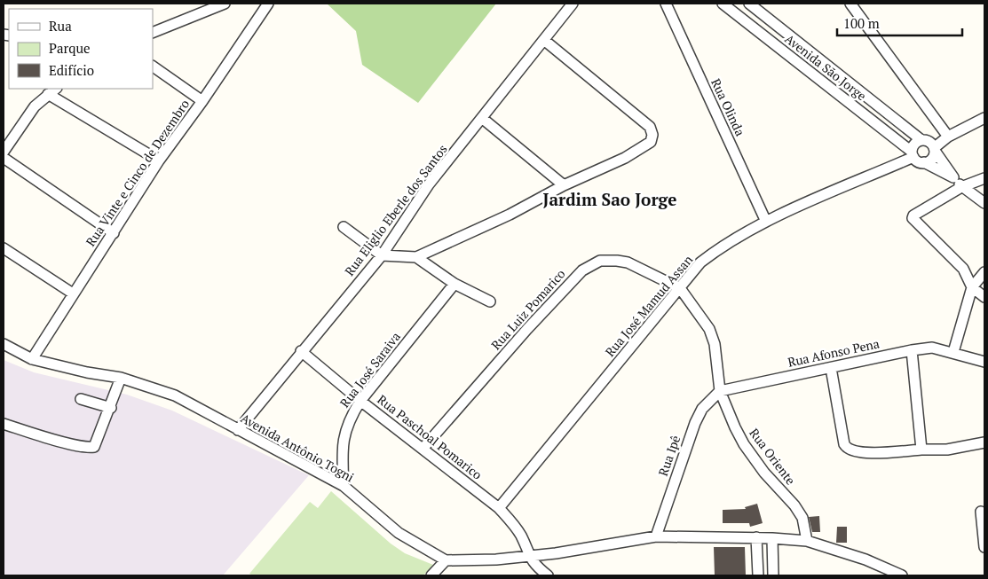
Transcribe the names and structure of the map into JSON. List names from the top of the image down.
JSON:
{
  "streets": {
    "street": [
      "Avenida São Jorge",
      "Rua Olinda",
      "Rua Vinte e Cinco de Dezembro",
      "Rua Eliglio Eberle dos Santos",
      "Rua José Mamud Assan",
      "Rua Luiz Pomarico",
      "Rua Afonso Pena",
      "Rua José Saraiva",
      "Rua Paschoal Pomarico",
      "Avenida Antônio Togni",
      "Rua Ipê",
      "Rua Oriente"
    ]
  },
  "crossings": [
    ["Avenida São Jorge", "Rua José Mamud Assan"],
    ["Rua Olinda", "Rua José Mamud Assan"],
    ["Rua Vinte e Cinco de Dezembro", "Avenida Antônio Togni"],
    ["Rua Eliglio Eberle dos Santos", "Rua Paschoal Pomarico"],
    ["Rua Eliglio Eberle dos Santos", "Avenida Antônio Togni"],
    ["Rua José Mamud Assan", "Rua Luiz Pomarico"],
    ["Rua José Mamud Assan", "Rua Paschoal Pomarico"],
    ["Rua José Mamud Assan", "Rua Oriente"],
    ["Rua Luiz Pomarico", "Rua Paschoal Pomarico"],
    ["Rua Luiz Pomarico", "Rua Oriente"],
    ["Rua Afonso Pena", "Rua Ipê"],
    ["Rua Afonso Pena", "Rua Oriente"],
    ["Rua José Saraiva", "Rua Paschoal Pomarico"],
    ["Rua José Saraiva", "Avenida Antônio Togni"],
    ["Rua Ipê", "Rua Oriente"]
  ],
  "districts": ["Jardim Sao Jorge"],
  "legend": ["Rua", "Parque", "Edifício"],
  "scale_bar": "100 m"
}
